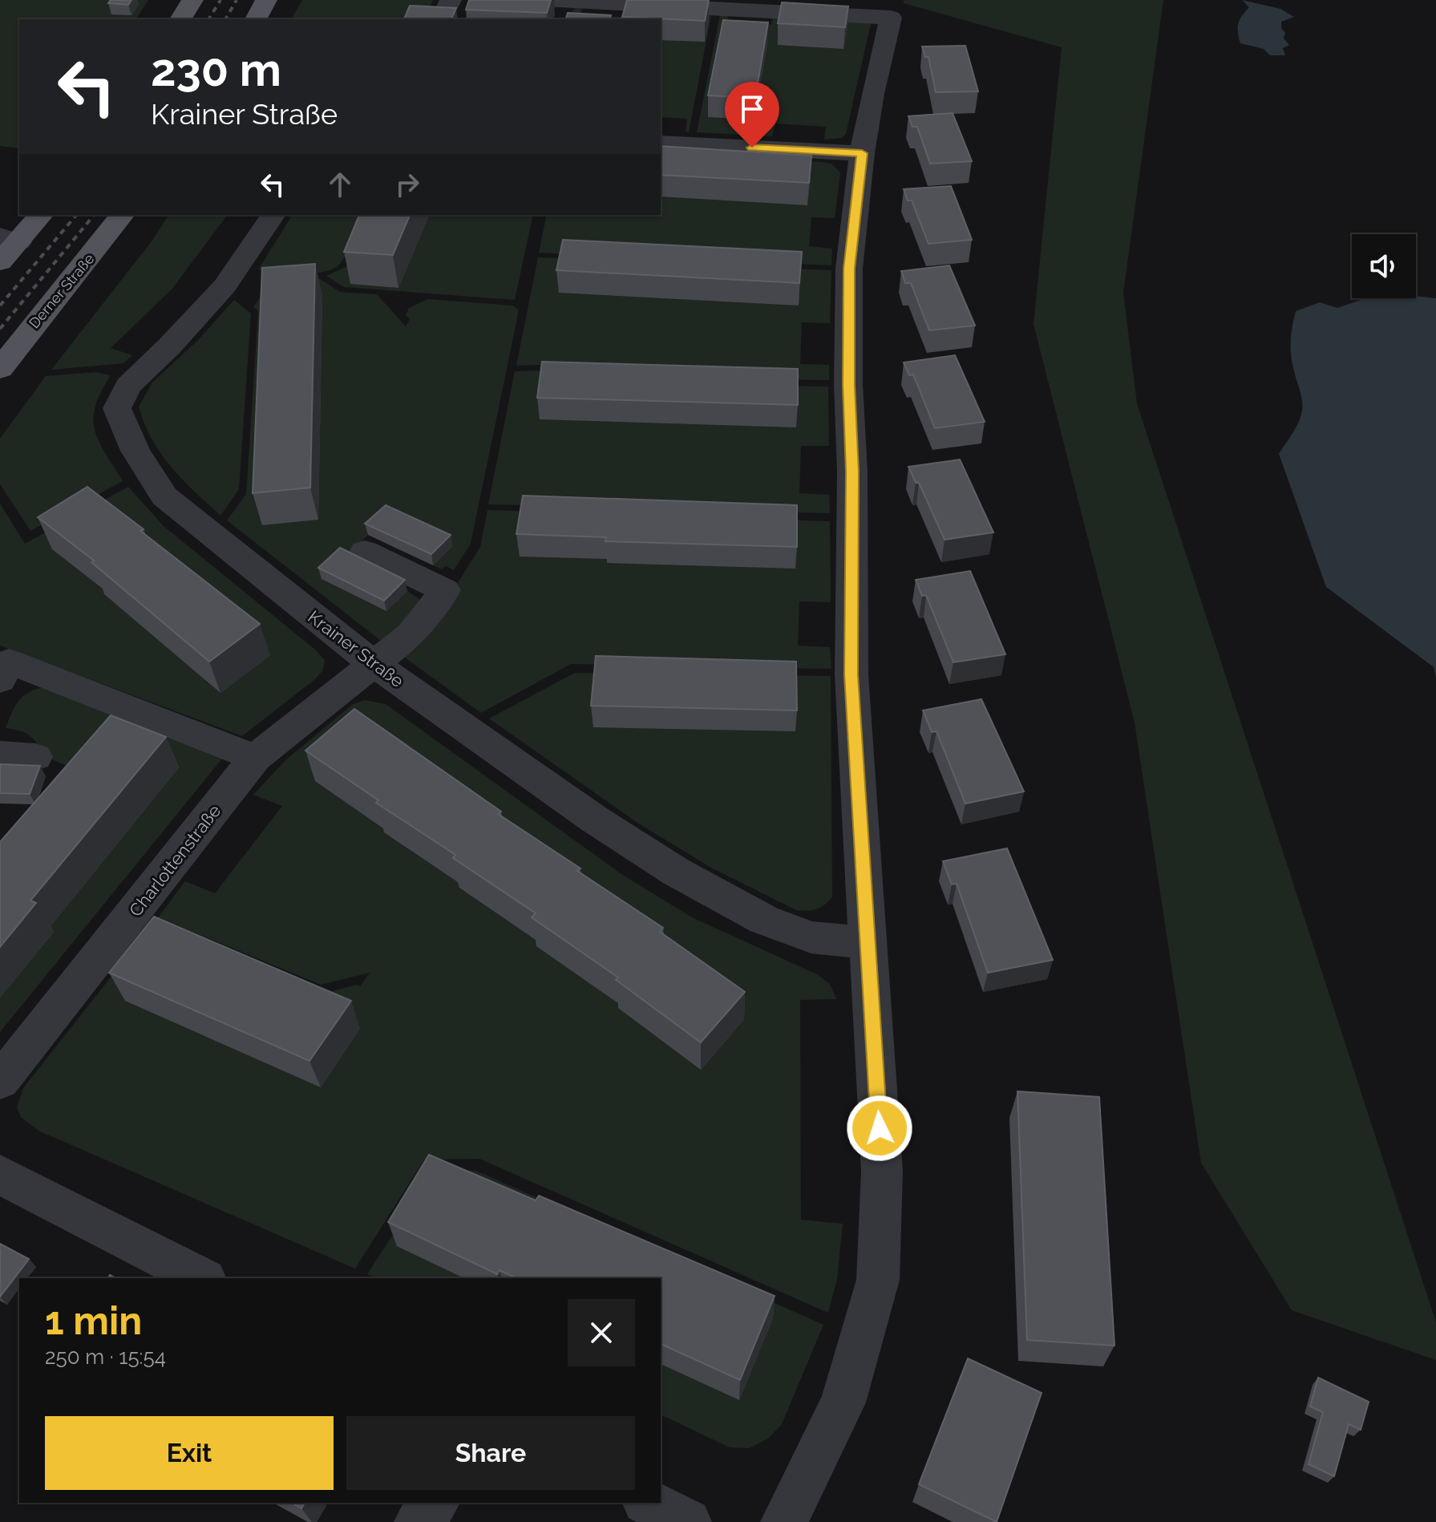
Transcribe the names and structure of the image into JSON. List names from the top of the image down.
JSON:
{
  "streets": {
    "main road": ["Derner Straße"],
    "street": ["Krainer Straße", "Charlottenstraße"]
  },
  "crossings": [
    ["Krainer Straße", "Charlottenstraße"]
  ],
  "page": {
    "turn": ["230 m", "Krainer Straße"],
    "heading": ["1 min", "250 m · 15:54"],
    "buttons": ["Exit", "Share"]
  }
}
